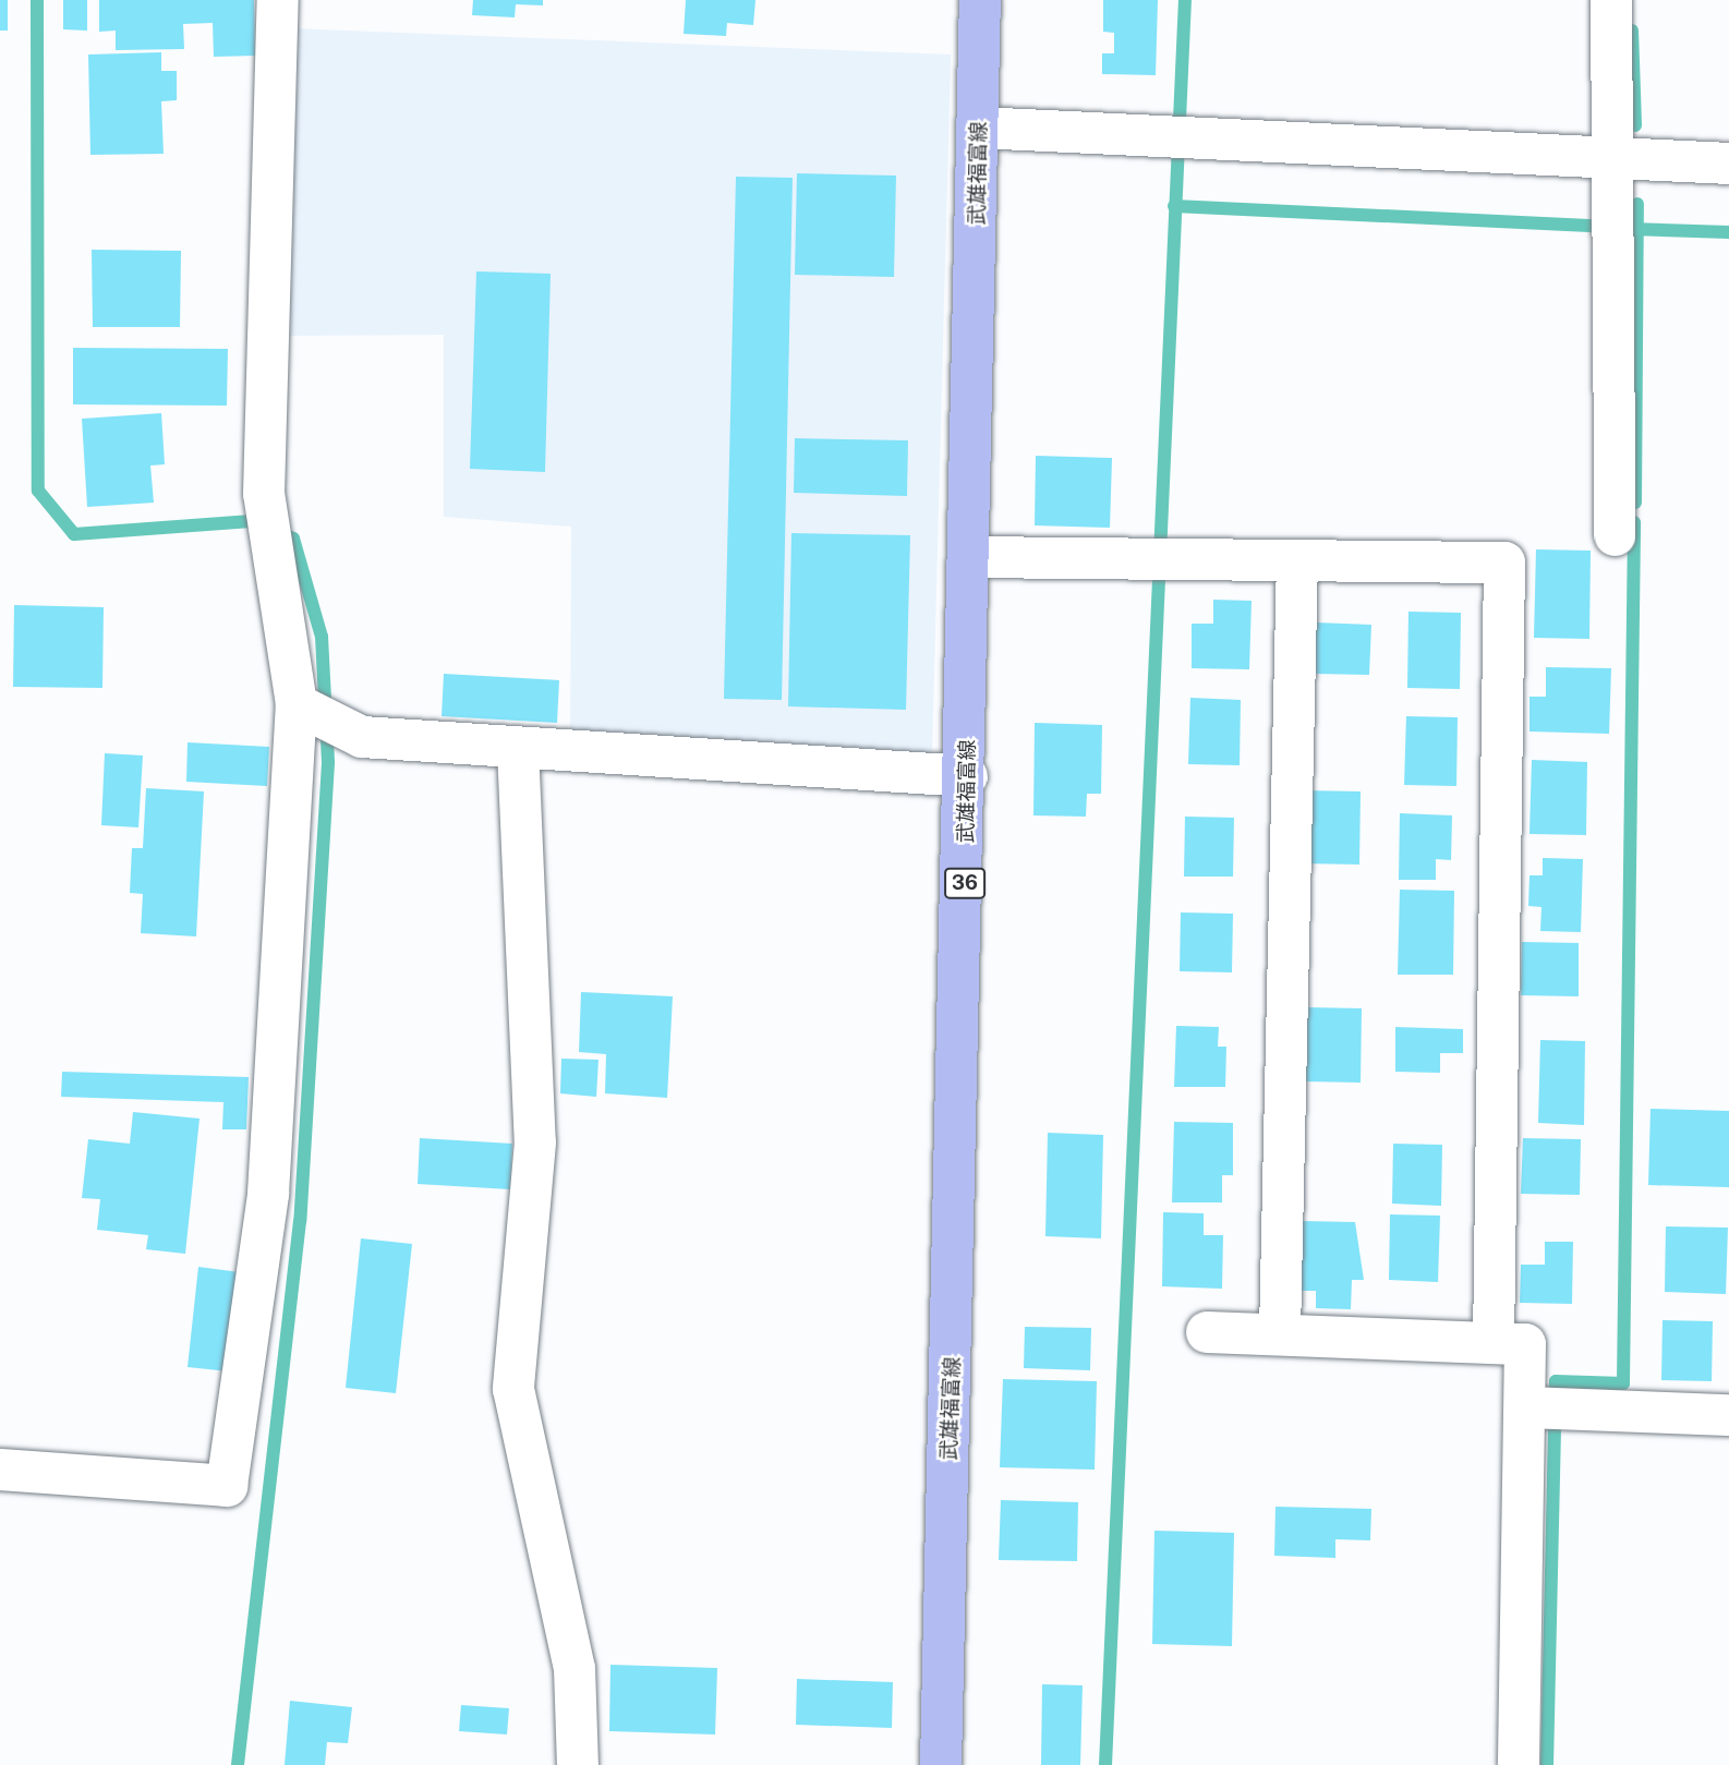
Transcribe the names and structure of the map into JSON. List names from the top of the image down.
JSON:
{
  "streets": {
    "main road": ["武雄福富線", "36"]
  }
}
